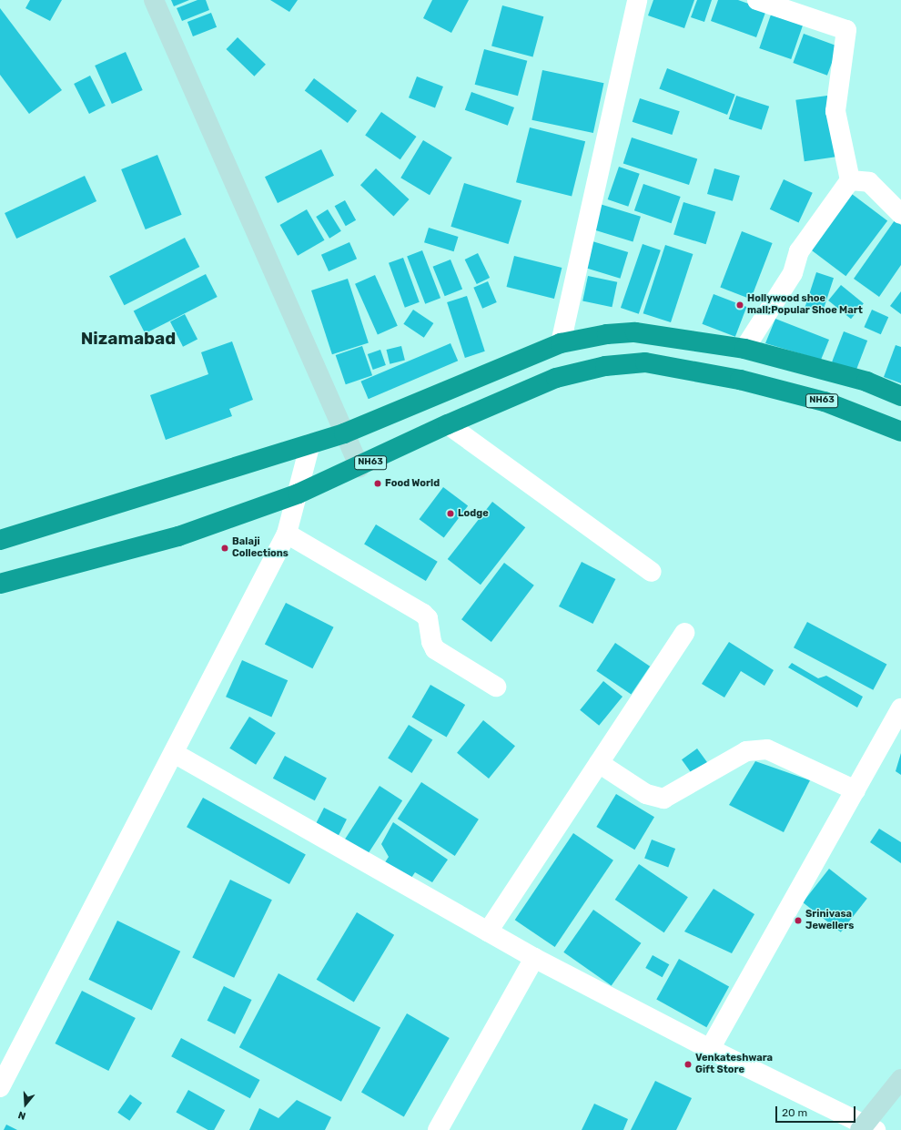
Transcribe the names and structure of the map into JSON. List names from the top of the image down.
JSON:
{
  "streets": {
    "highway": ["NH63"]
  },
  "districts": ["Nizamabad"],
  "places": [
    "Hollywood shoe mall;Popular Shoe Mart",
    "Food World",
    "Lodge",
    "Balaji Collections",
    "Srinivasa Jewellers",
    "Venkateshwara Gift Store"
  ],
  "scale_bar": "20 m",
  "north": "bottom"
}
